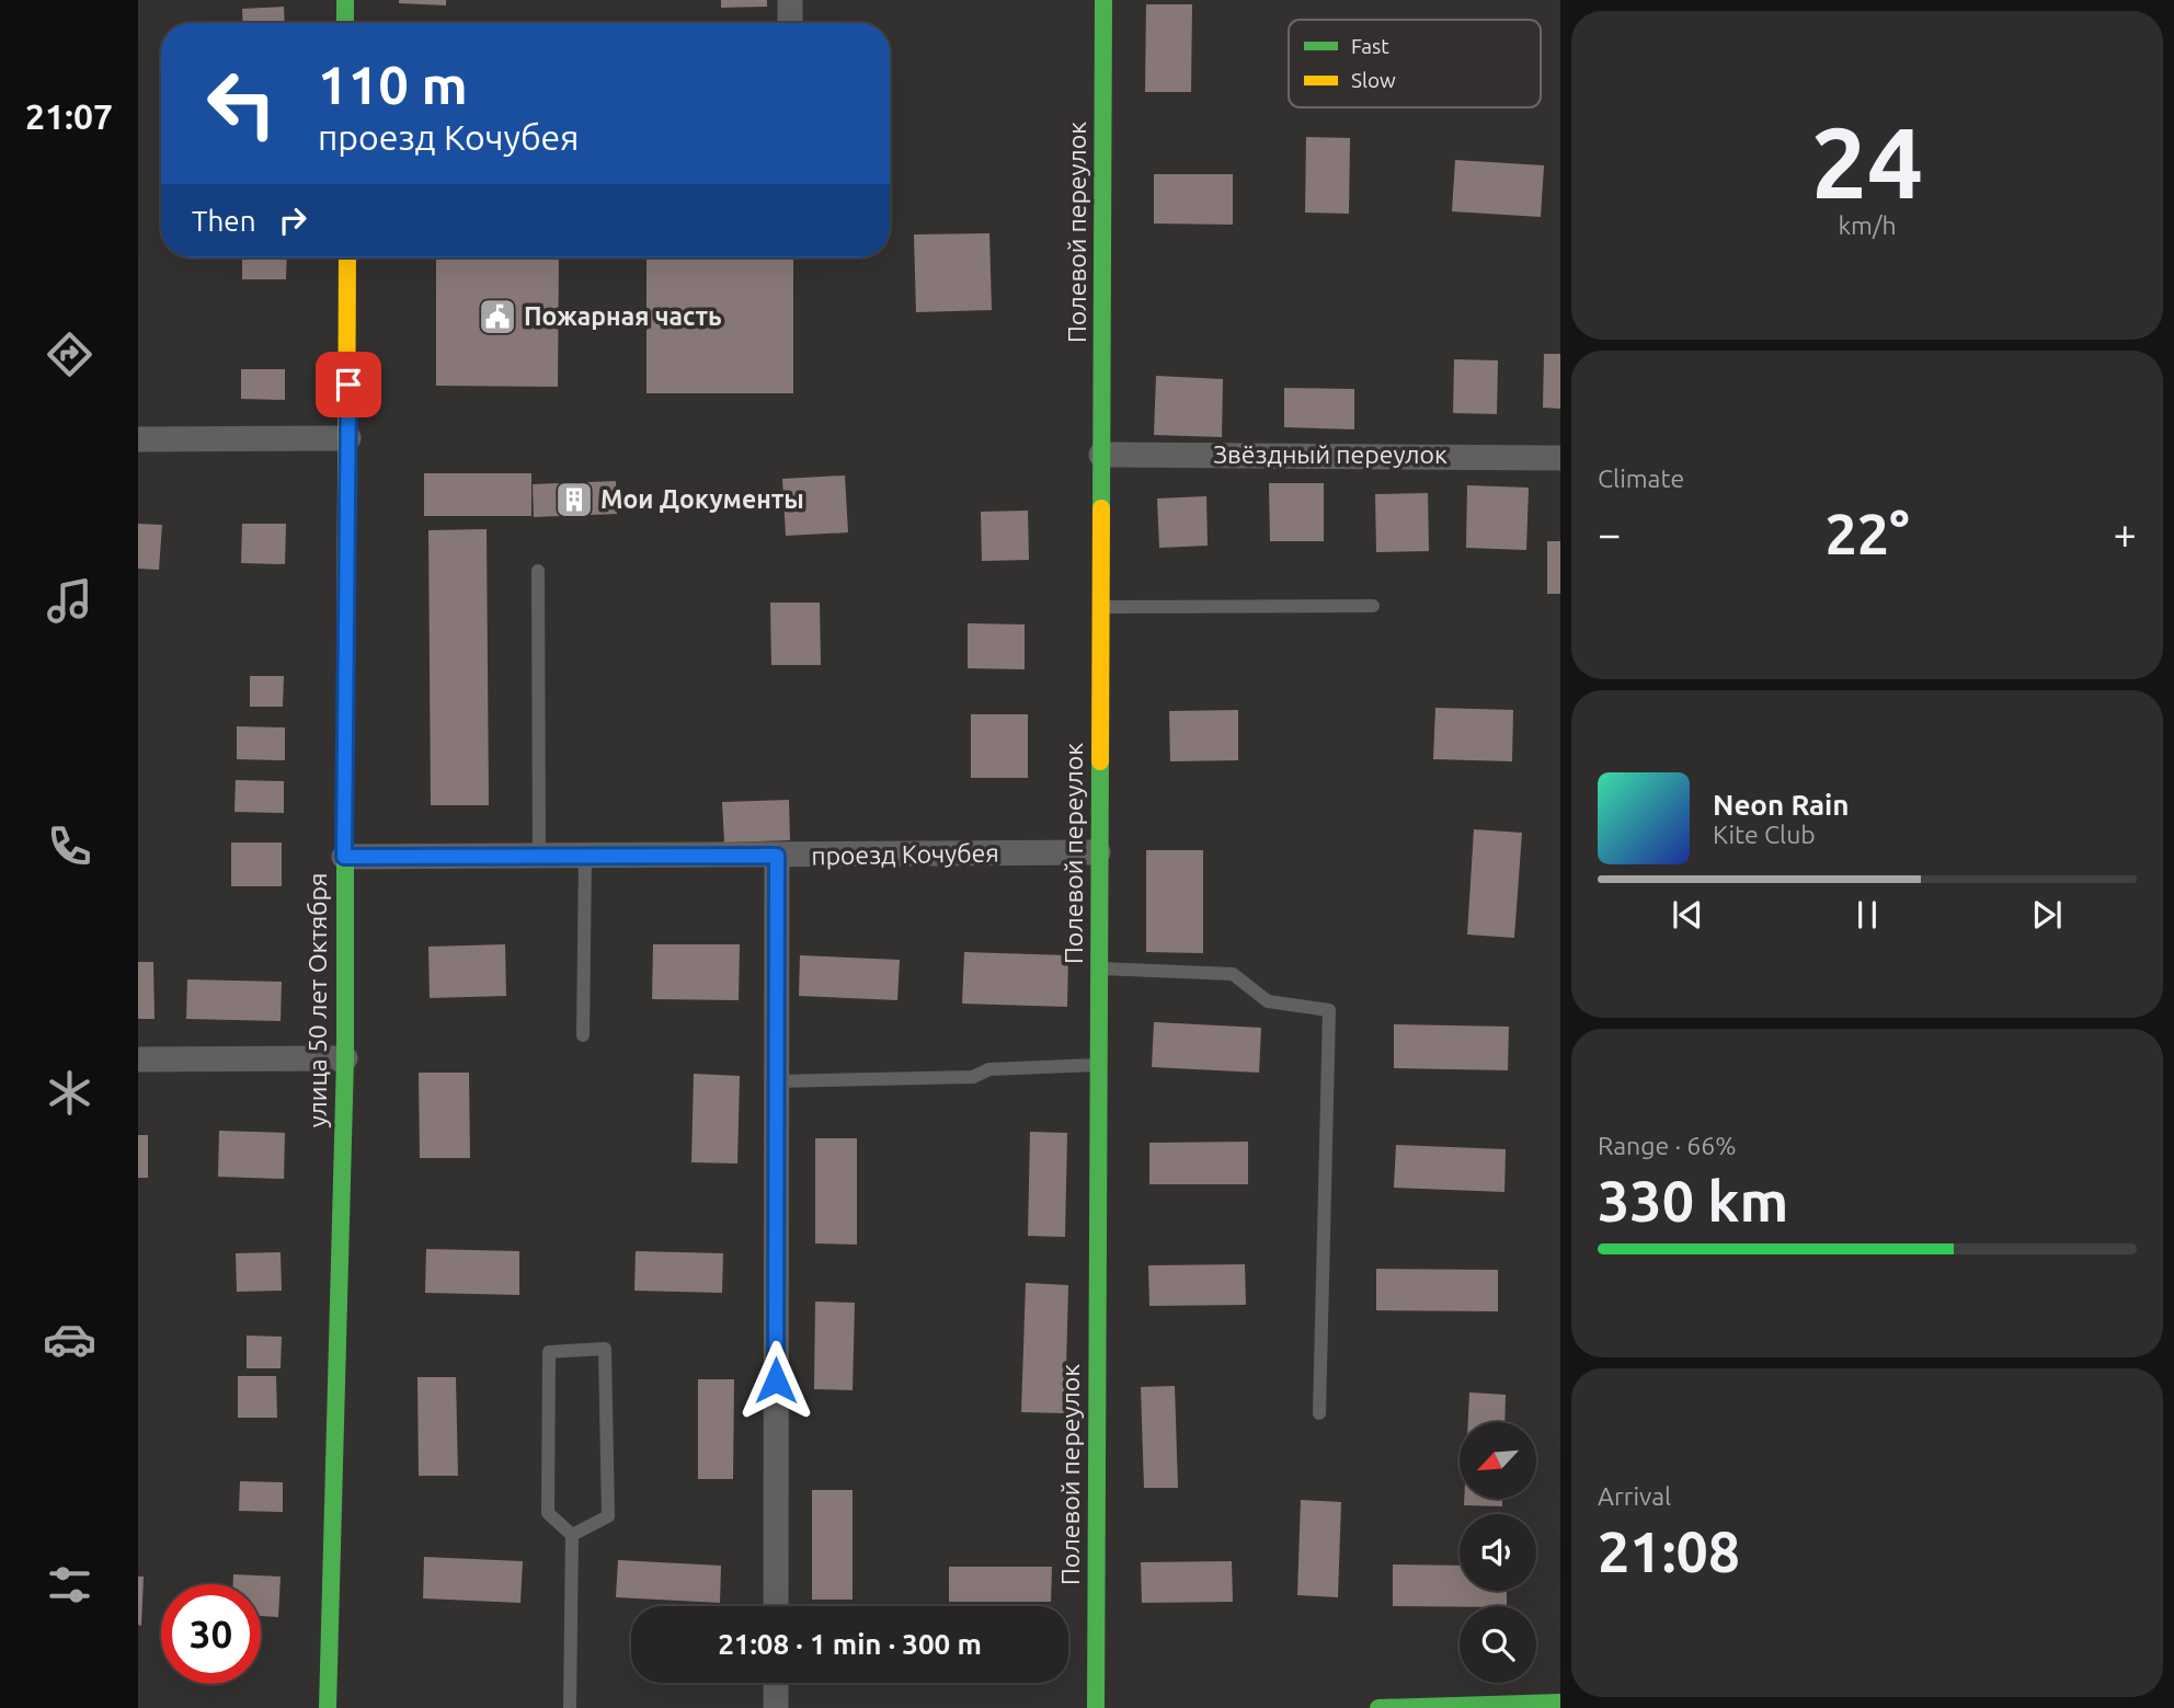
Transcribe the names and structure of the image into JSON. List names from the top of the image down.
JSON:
{
  "streets": {
    "street": [
      "Полевой переулок",
      "Звёздный переулок",
      "проезд Кочубея",
      "улица 50 лет Октября"
    ]
  },
  "crossings": [
    ["Полевой переулок", "Звёздный переулок"],
    ["Полевой переулок", "проезд Кочубея"],
    ["проезд Кочубея", "улица 50 лет Октября"]
  ],
  "places": {
    "public building": ["Пожарная часть"],
    "building": ["Мои Документы"]
  },
  "legend": ["Fast", "Slow"],
  "north": "bottom left",
  "page": {
    "tabs": "21:07",
    "tile": [
      ["24", "km/h"],
      "Climate",
      ["Range · 66%", "330 km"],
      ["Arrival", "21:08"]
    ],
    "turn": ["110 m", "проезд Кочубея"],
    "then": "Then",
    "heat": ["−", "22°", "+"],
    "song": ["Neon Rain", "Kite Club"],
    "limit": "30",
    "trip": "21:08 · 1 min · 300 m"
  }
}
